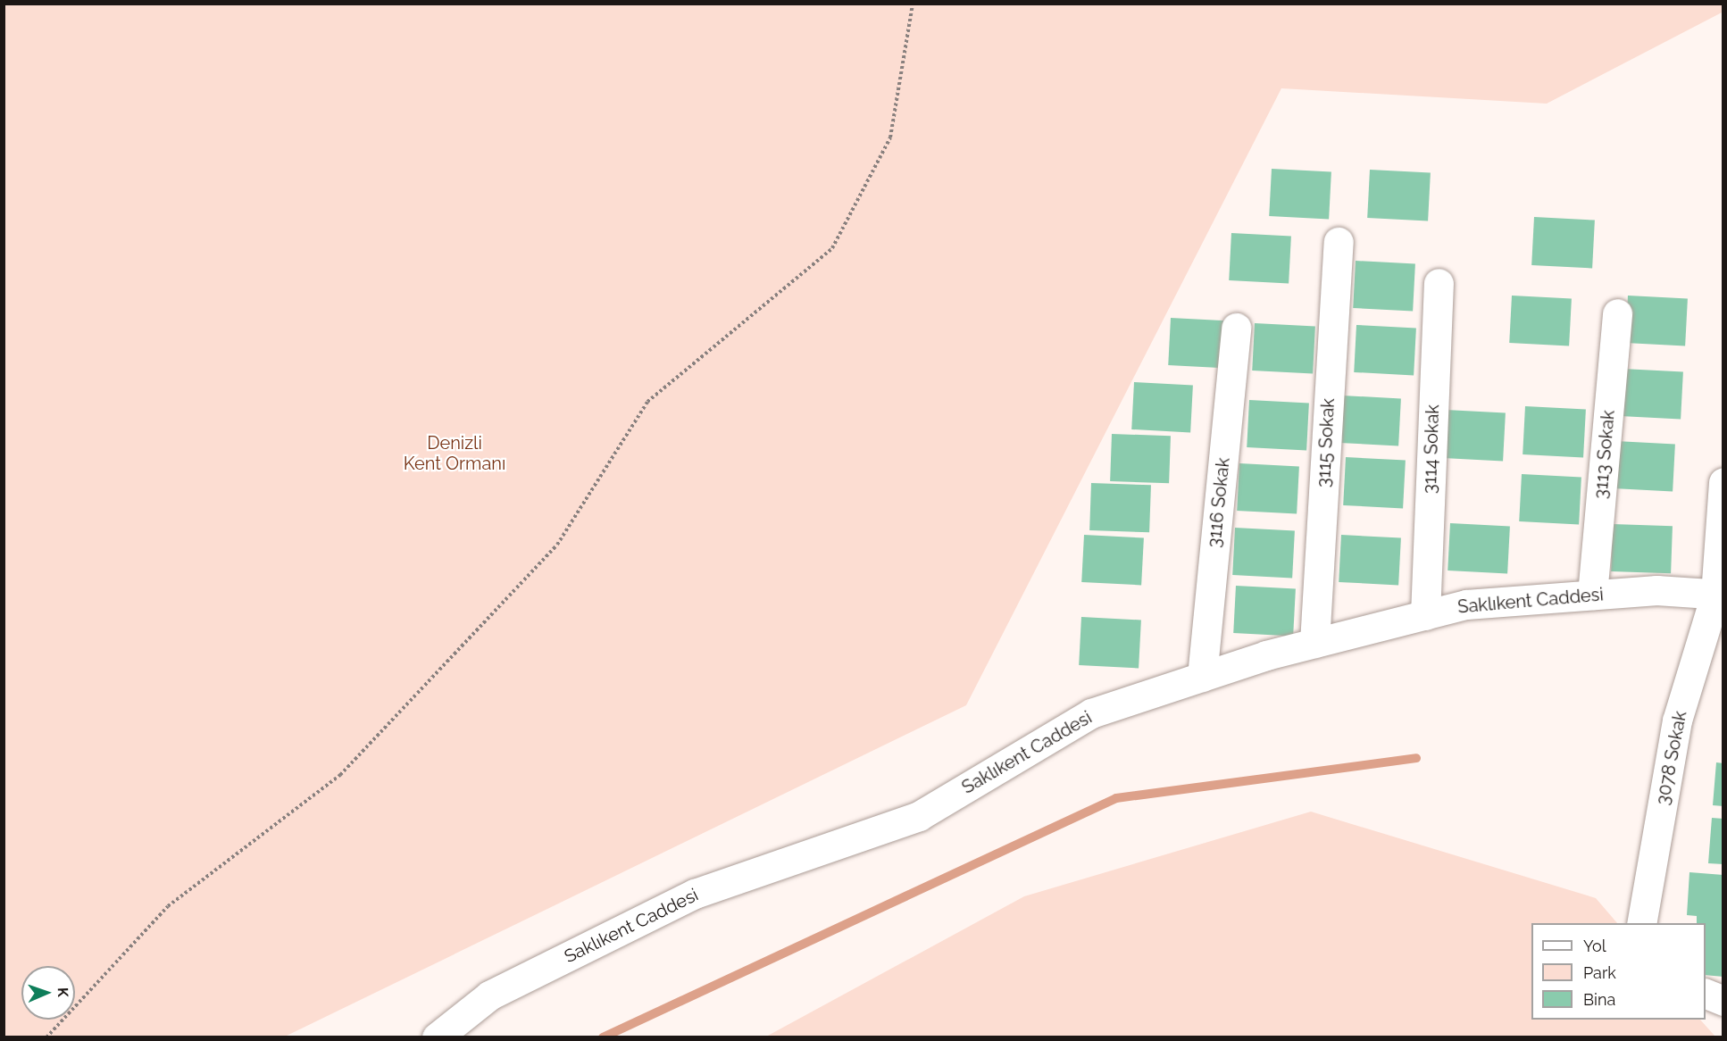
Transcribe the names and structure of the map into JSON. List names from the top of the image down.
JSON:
{
  "streets": {
    "street": [
      "3115 Sokak",
      "3114 Sokak",
      "3113 Sokak",
      "3116 Sokak",
      "Saklıkent Caddesi",
      "3078 Sokak"
    ]
  },
  "crossings": [
    ["3115 Sokak", "Saklıkent Caddesi"],
    ["3114 Sokak", "Saklıkent Caddesi"],
    ["3113 Sokak", "Saklıkent Caddesi"],
    ["3116 Sokak", "Saklıkent Caddesi"],
    ["Saklıkent Caddesi", "3078 Sokak"]
  ],
  "parks": ["Denizli Kent Ormanı"],
  "legend": ["Yol", "Park", "Bina"],
  "north": "right"
}
